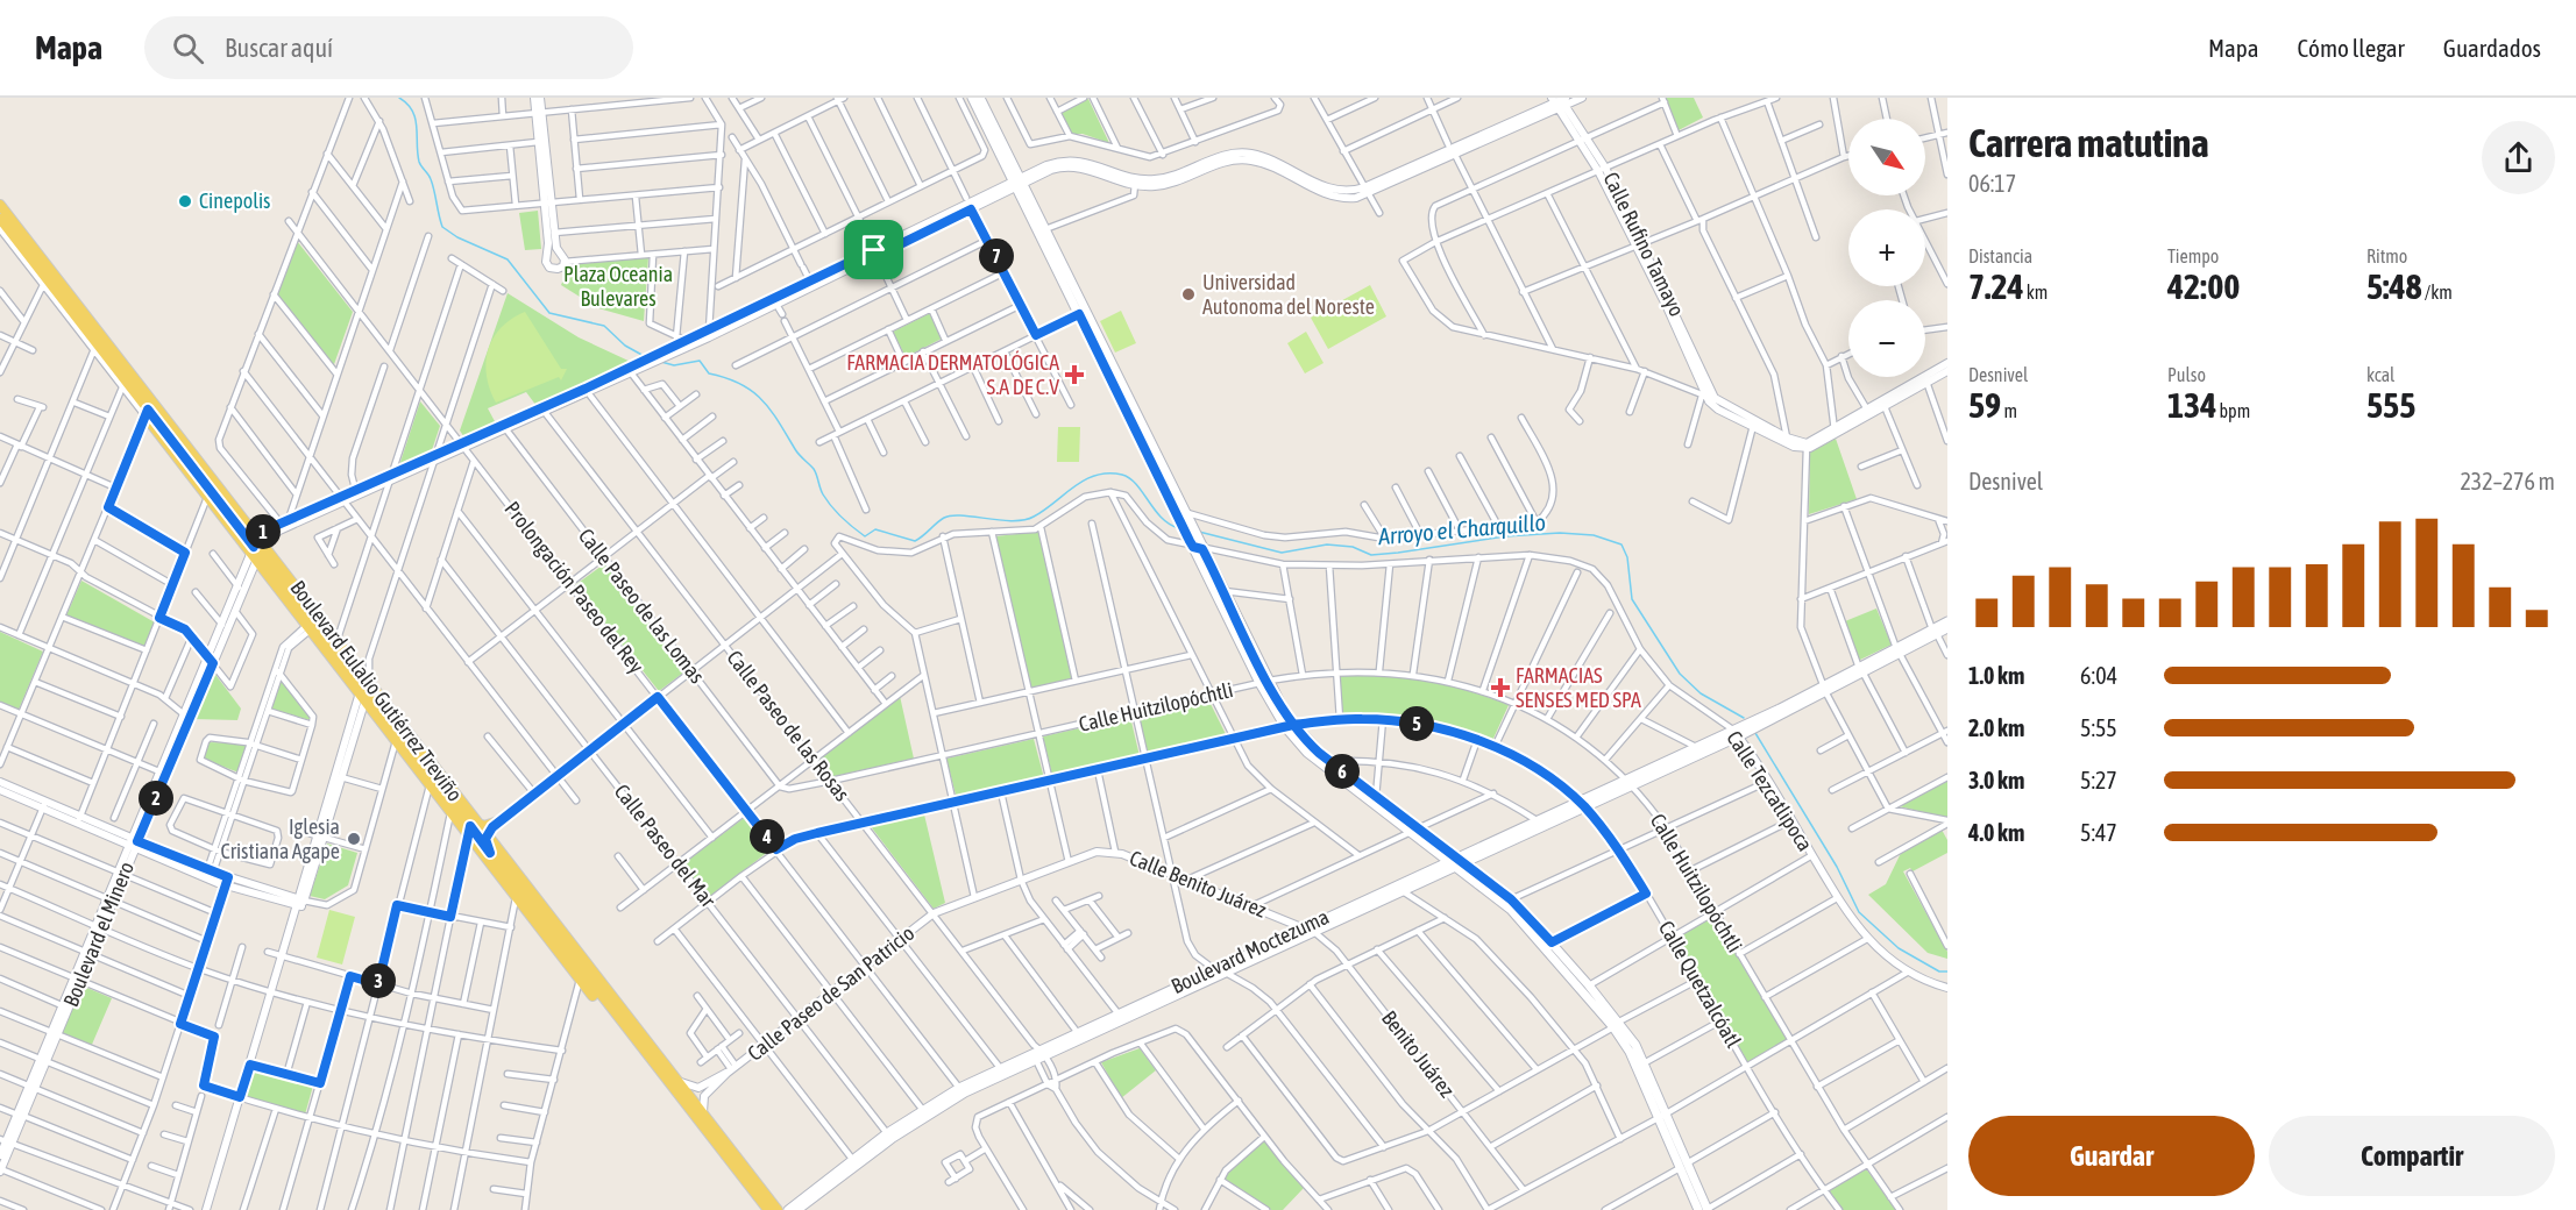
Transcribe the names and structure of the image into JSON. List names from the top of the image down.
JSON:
{
  "streets": {
    "main road": ["Boulevard Eulalio Gutiérrez Treviño", "Boulevard Moctezuma"],
    "street": [
      "Calle Rufino Tamayo",
      "Prolongación Paseo del Rey",
      "Calle Paseo de las Lomas",
      "Calle Huitzilopóchtli",
      "Calle Paseo de las Rosas",
      "Calle Tezcatlipoca",
      "Calle Paseo del Mar",
      "Calle Benito Juárez",
      "Boulevard el Minero",
      "Calle Quetzalcóatl",
      "Calle Paseo de San Patricio",
      "Benito Juárez"
    ]
  },
  "crossings": [
    ["Prolongación Paseo del Rey", "Boulevard Moctezuma"],
    ["Prolongación Paseo del Rey", "Calle Quetzalcóatl"],
    ["Prolongación Paseo del Rey", "Calle Paseo de San Patricio"],
    ["Calle Paseo de las Lomas", "Calle Huitzilopóchtli"],
    ["Boulevard Eulalio Gutiérrez Treviño", "Boulevard el Minero"],
    ["Boulevard Eulalio Gutiérrez Treviño", "Calle Paseo de San Patricio"],
    ["Calle Huitzilopóchtli", "Calle Paseo de las Rosas"],
    ["Calle Huitzilopóchtli", "Boulevard Moctezuma"],
    ["Calle Paseo de las Rosas", "Calle Benito Juárez"],
    ["Calle Paseo de las Rosas", "Boulevard Moctezuma"],
    ["Calle Paseo de las Rosas", "Calle Quetzalcóatl"],
    ["Calle Paseo de las Rosas", "Calle Paseo de San Patricio"],
    ["Calle Tezcatlipoca", "Boulevard Moctezuma"],
    ["Calle Paseo del Mar", "Boulevard Moctezuma"],
    ["Calle Paseo del Mar", "Calle Quetzalcóatl"],
    ["Calle Paseo del Mar", "Calle Paseo de San Patricio"],
    ["Calle Benito Juárez", "Boulevard Moctezuma"],
    ["Calle Benito Juárez", "Calle Paseo de San Patricio"],
    ["Calle Benito Juárez", "Benito Juárez"],
    ["Boulevard Moctezuma", "Calle Quetzalcóatl"],
    ["Boulevard Moctezuma", "Benito Juárez"]
  ],
  "water": ["Arroyo el Charquillo"],
  "parks": ["Plaza Oceania Bulevares"],
  "places": {
    "other": ["Cinepolis", "Universidad Autonoma del Noreste", "Iglesia Cristiana Agape"],
    "health": ["FARMACIA DERMATOLÓGICA S.A DE C.V", "FARMACIAS SENSES MED SPA"]
  },
  "north": "bottom right",
  "page": {
    "header": "Mapa",
    "search": "Buscar aquí",
    "nav": ["Mapa", "Cómo llegar", "Guardados"],
    "heading": ["Carrera matutina", "06:17"],
    "map_buttons": ["+", "−"],
    "stats": [
      ["Distancia", "7.24 km"],
      ["Tiempo", "42:00"],
      ["Ritmo", "5:48 /km"],
      ["Desnivel", "59 m"],
      ["Pulso", "134 bpm"],
      ["kcal", "555"]
    ],
    "pins": [
      "7",
      "1",
      "5",
      "6",
      "2",
      "4",
      "3"
    ],
    "chart": ["Desnivel", "232–276 m"],
    "list": [
      {
        "name": "1.0 km",
        "note": "6:04"
      },
      {
        "name": "2.0 km",
        "note": "5:55"
      },
      {
        "name": "3.0 km",
        "note": "5:27"
      },
      {
        "name": "4.0 km",
        "note": "5:47"
      }
    ],
    "buttons": ["Guardar", "Compartir"]
  }
}
